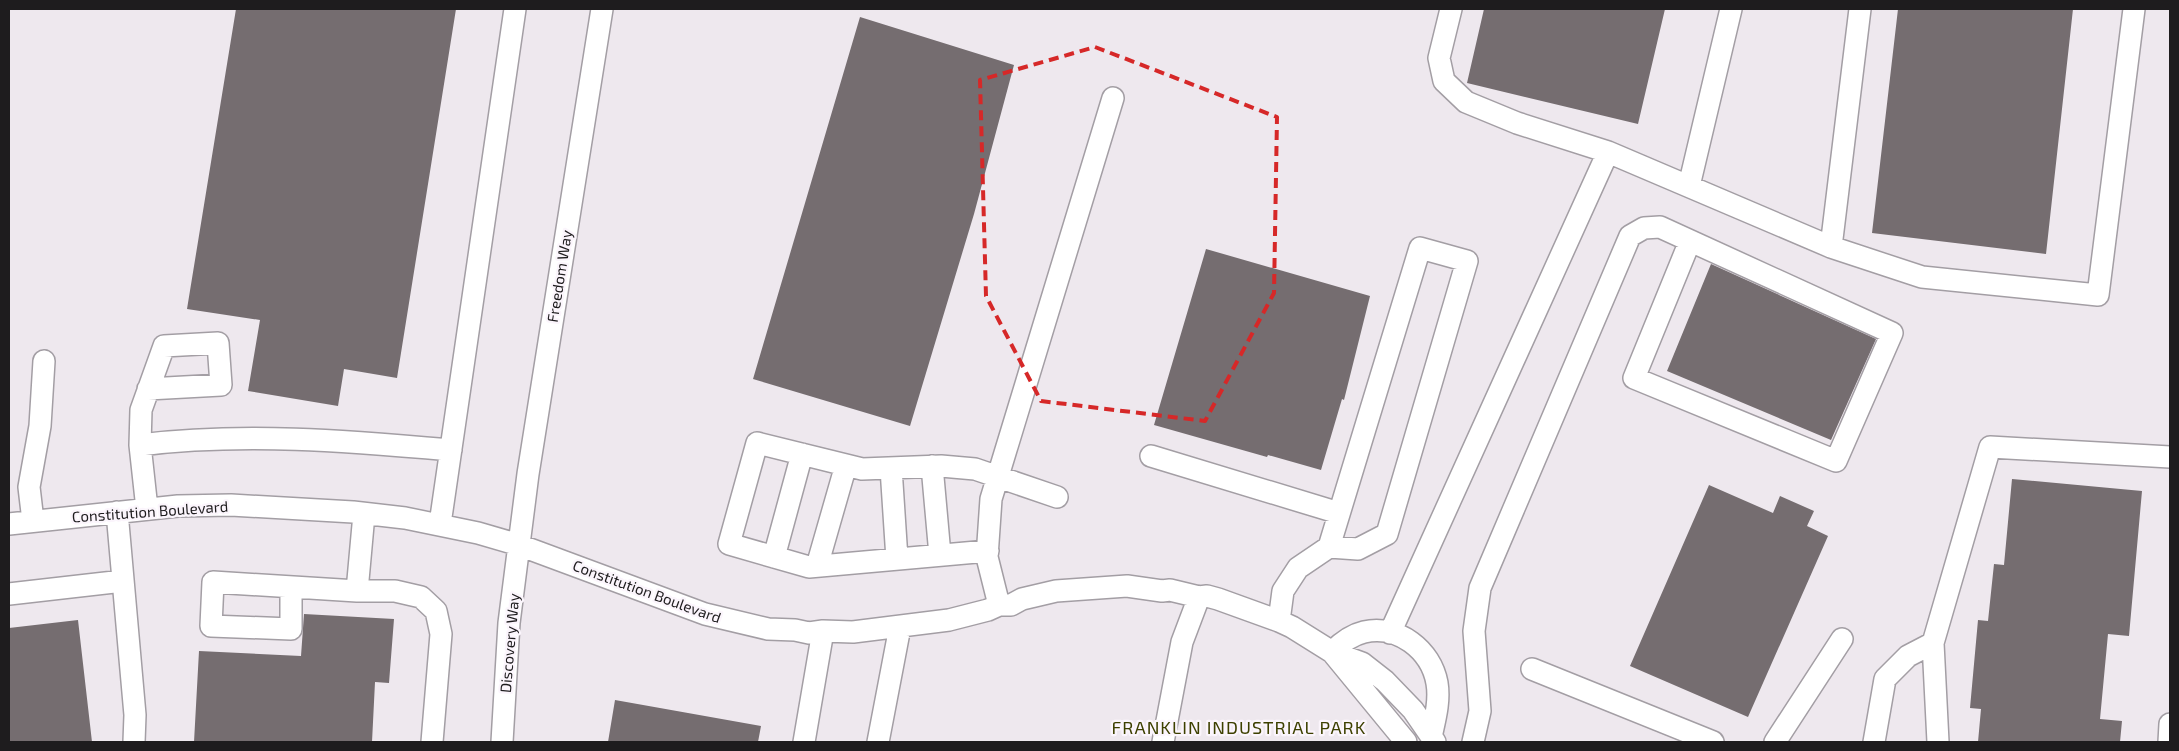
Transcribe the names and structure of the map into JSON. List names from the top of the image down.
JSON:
{
  "streets": {
    "street": ["Freedom Way", "Constitution Boulevard", "Discovery Way"]
  },
  "crossings": [
    ["Freedom Way", "Constitution Boulevard"],
    ["Freedom Way", "Discovery Way"],
    ["Constitution Boulevard", "Discovery Way"]
  ],
  "districts": ["FRANKLIN INDUSTRIAL PARK"]
}
